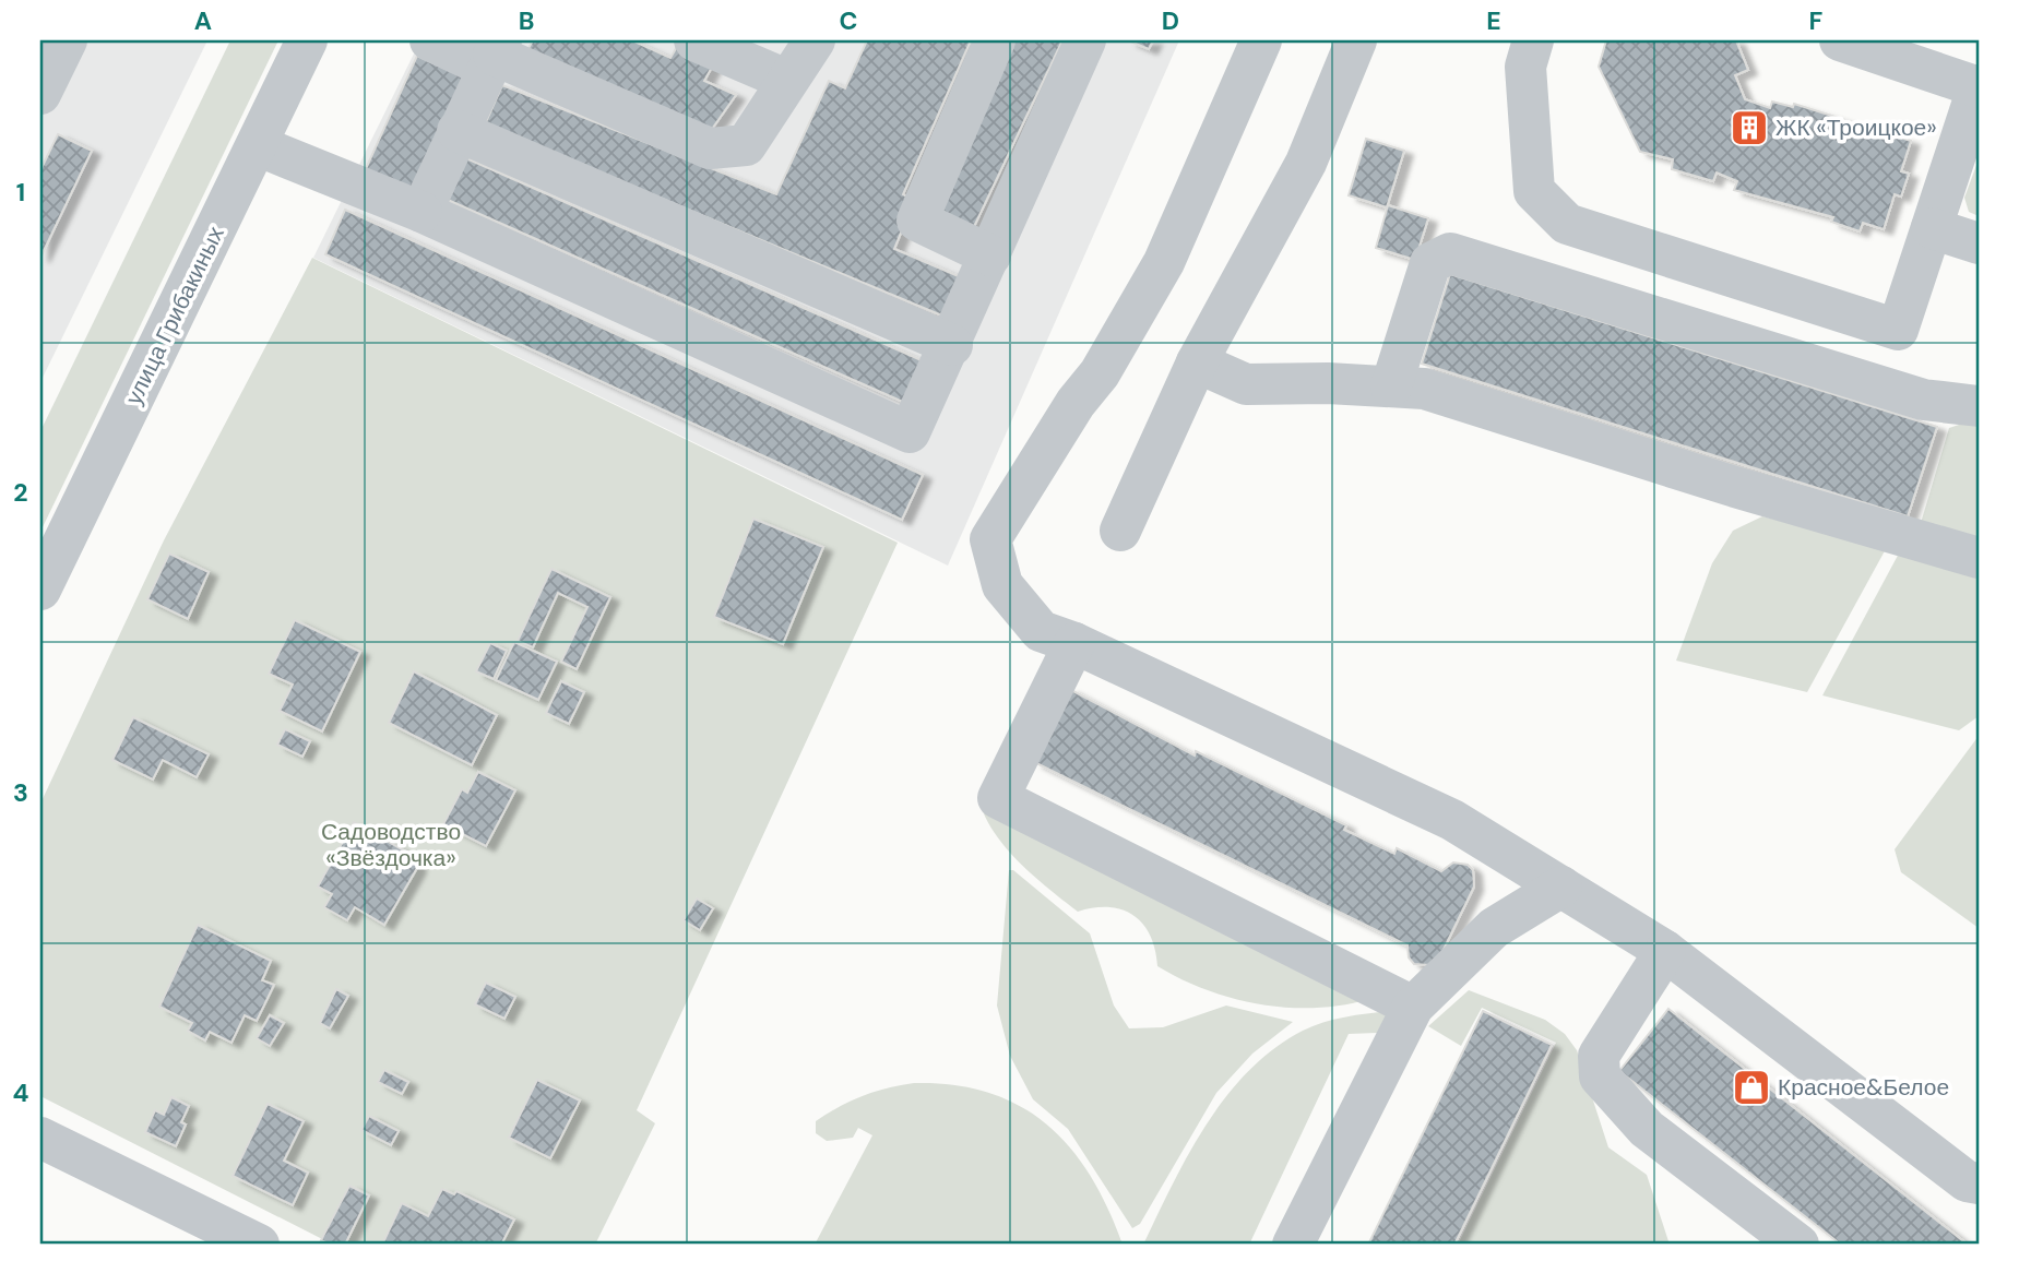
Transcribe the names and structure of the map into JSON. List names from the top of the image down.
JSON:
{
  "streets": {
    "street": ["улица Грибакиных"]
  },
  "parks": ["Садоводство «Звёздочка»"],
  "places": {
    "building": ["ЖК «Троицкое»"],
    "shop": ["Красное&Белое"]
  },
  "grid": {
    "columns": [
      "A",
      "B",
      "C",
      "D",
      "E",
      "F"
    ],
    "rows": [
      "1",
      "2",
      "3",
      "4"
    ]
  }
}
